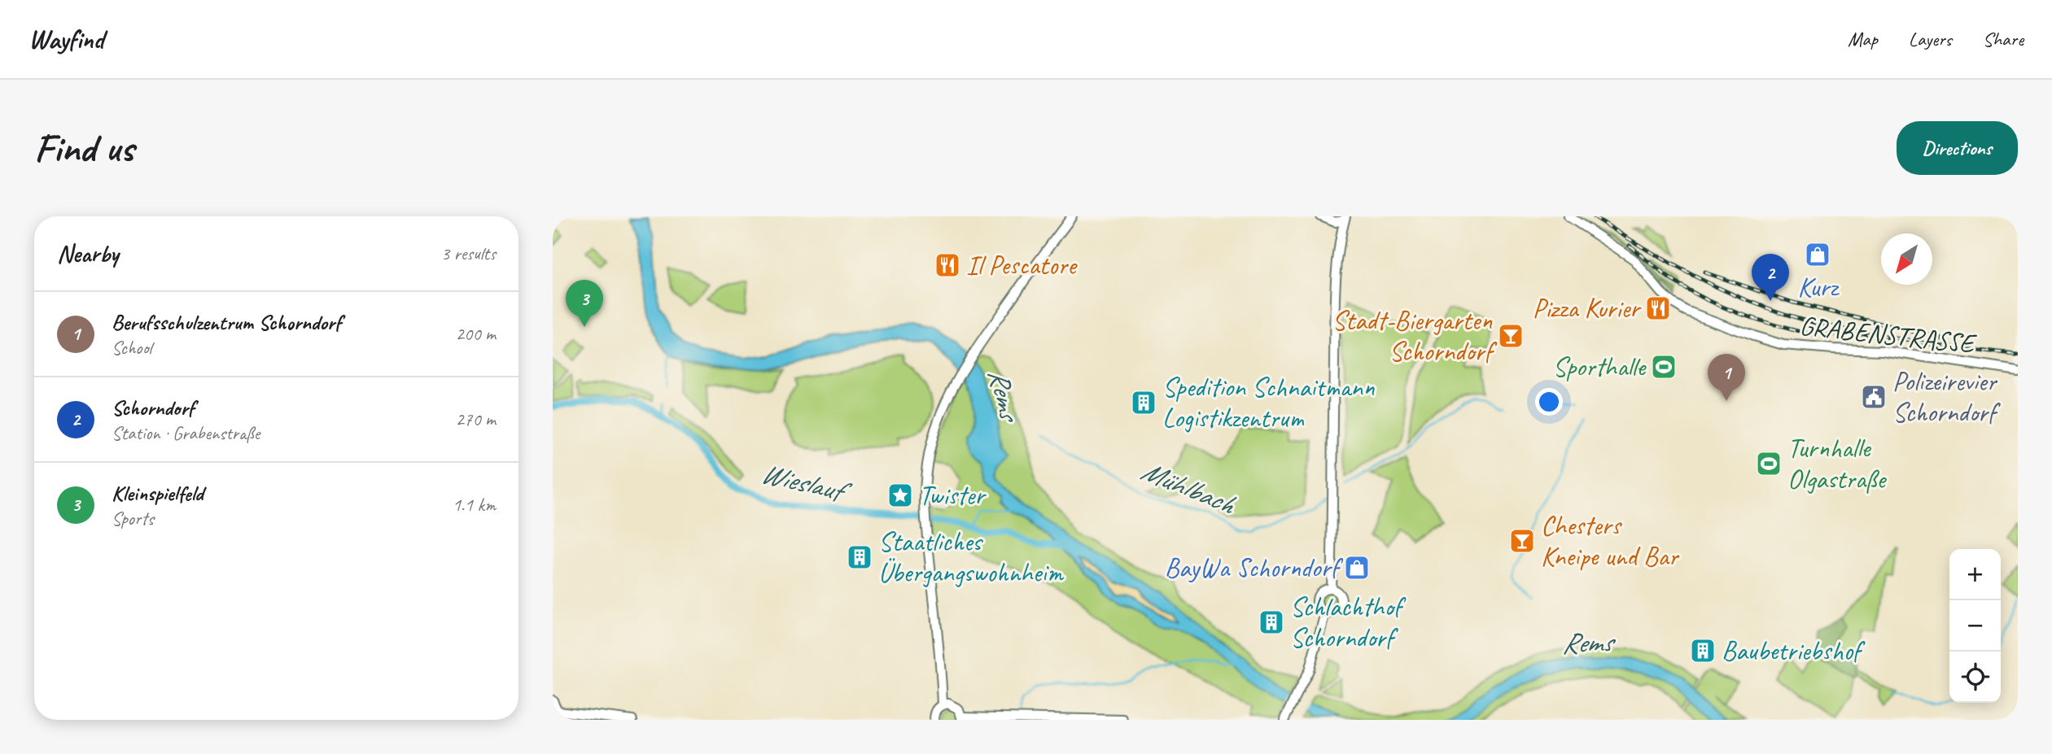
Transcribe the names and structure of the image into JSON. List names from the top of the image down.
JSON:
{
  "streets": {
    "street": ["GRABENSTRASSE"]
  },
  "water": ["Rems", "Wieslauf", "Mühlbach"],
  "places": {
    "shop": ["Kurz", "BayWa Schorndorf"],
    "restaurant": ["Il Pescatore", "Pizza Kurier"],
    "bar": ["Stadt-Biergarten Schorndorf", "Chesters Kneipe und Bar"],
    "sports": ["Sporthalle", "Turnhalle Olgastraße"],
    "public building": ["Polizeirevier Schorndorf"],
    "building": [
      "Spedition Schnaitmann Logistikzentrum",
      "Staatliches Übergangswohnheim",
      "Schlachthof Schorndorf",
      "Baubetriebshof"
    ],
    "place": ["Twister"]
  },
  "north": "bottom left",
  "page": {
    "header": "Wayfind",
    "nav": ["Map", "Layers", "Share"],
    "buttons": "Directions",
    "title": "Find us",
    "heading": ["Nearby", "3 results"],
    "pins": ["2", "3", "1"],
    "list": [
      {
        "mark": "1",
        "name": "Berufsschulzentrum Schorndorf",
        "note": "School",
        "value": "200 m"
      },
      {
        "mark": "2",
        "name": "Schorndorf",
        "note": "Station · Grabenstraße",
        "value": "270 m"
      },
      {
        "mark": "3",
        "name": "Kleinspielfeld",
        "note": "Sports",
        "value": "1.1 km"
      }
    ],
    "map_buttons": ["+", "−"]
  }
}
